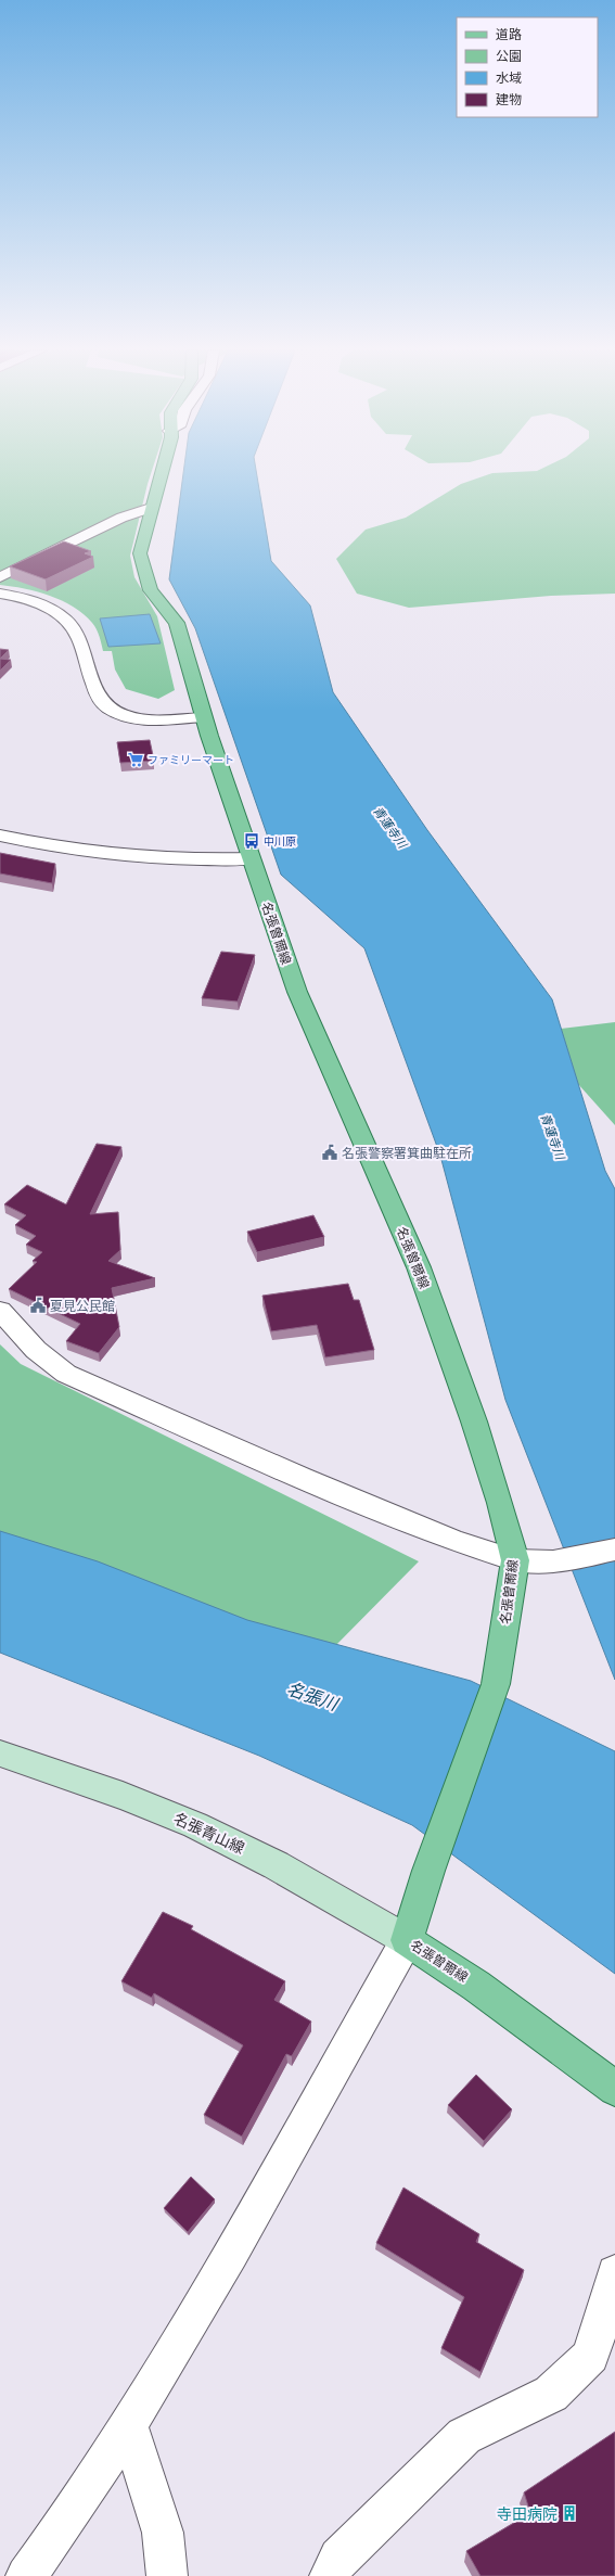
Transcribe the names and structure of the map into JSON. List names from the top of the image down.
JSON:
{
  "streets": {
    "main road": ["名張曽爾線", "名張青山線"]
  },
  "crossings": [
    ["名張曽爾線", "名張青山線"]
  ],
  "water": ["青蓮寺川", "名張川"],
  "places": {
    "supermarket": ["ファミリーマート"],
    "bus stop": ["中川原"],
    "public building": ["名張警察署箕曲駐在所", "夏見公民館"],
    "building": ["寺田病院"]
  },
  "legend": [
    "道路",
    "公園",
    "水域",
    "建物"
  ]
}
